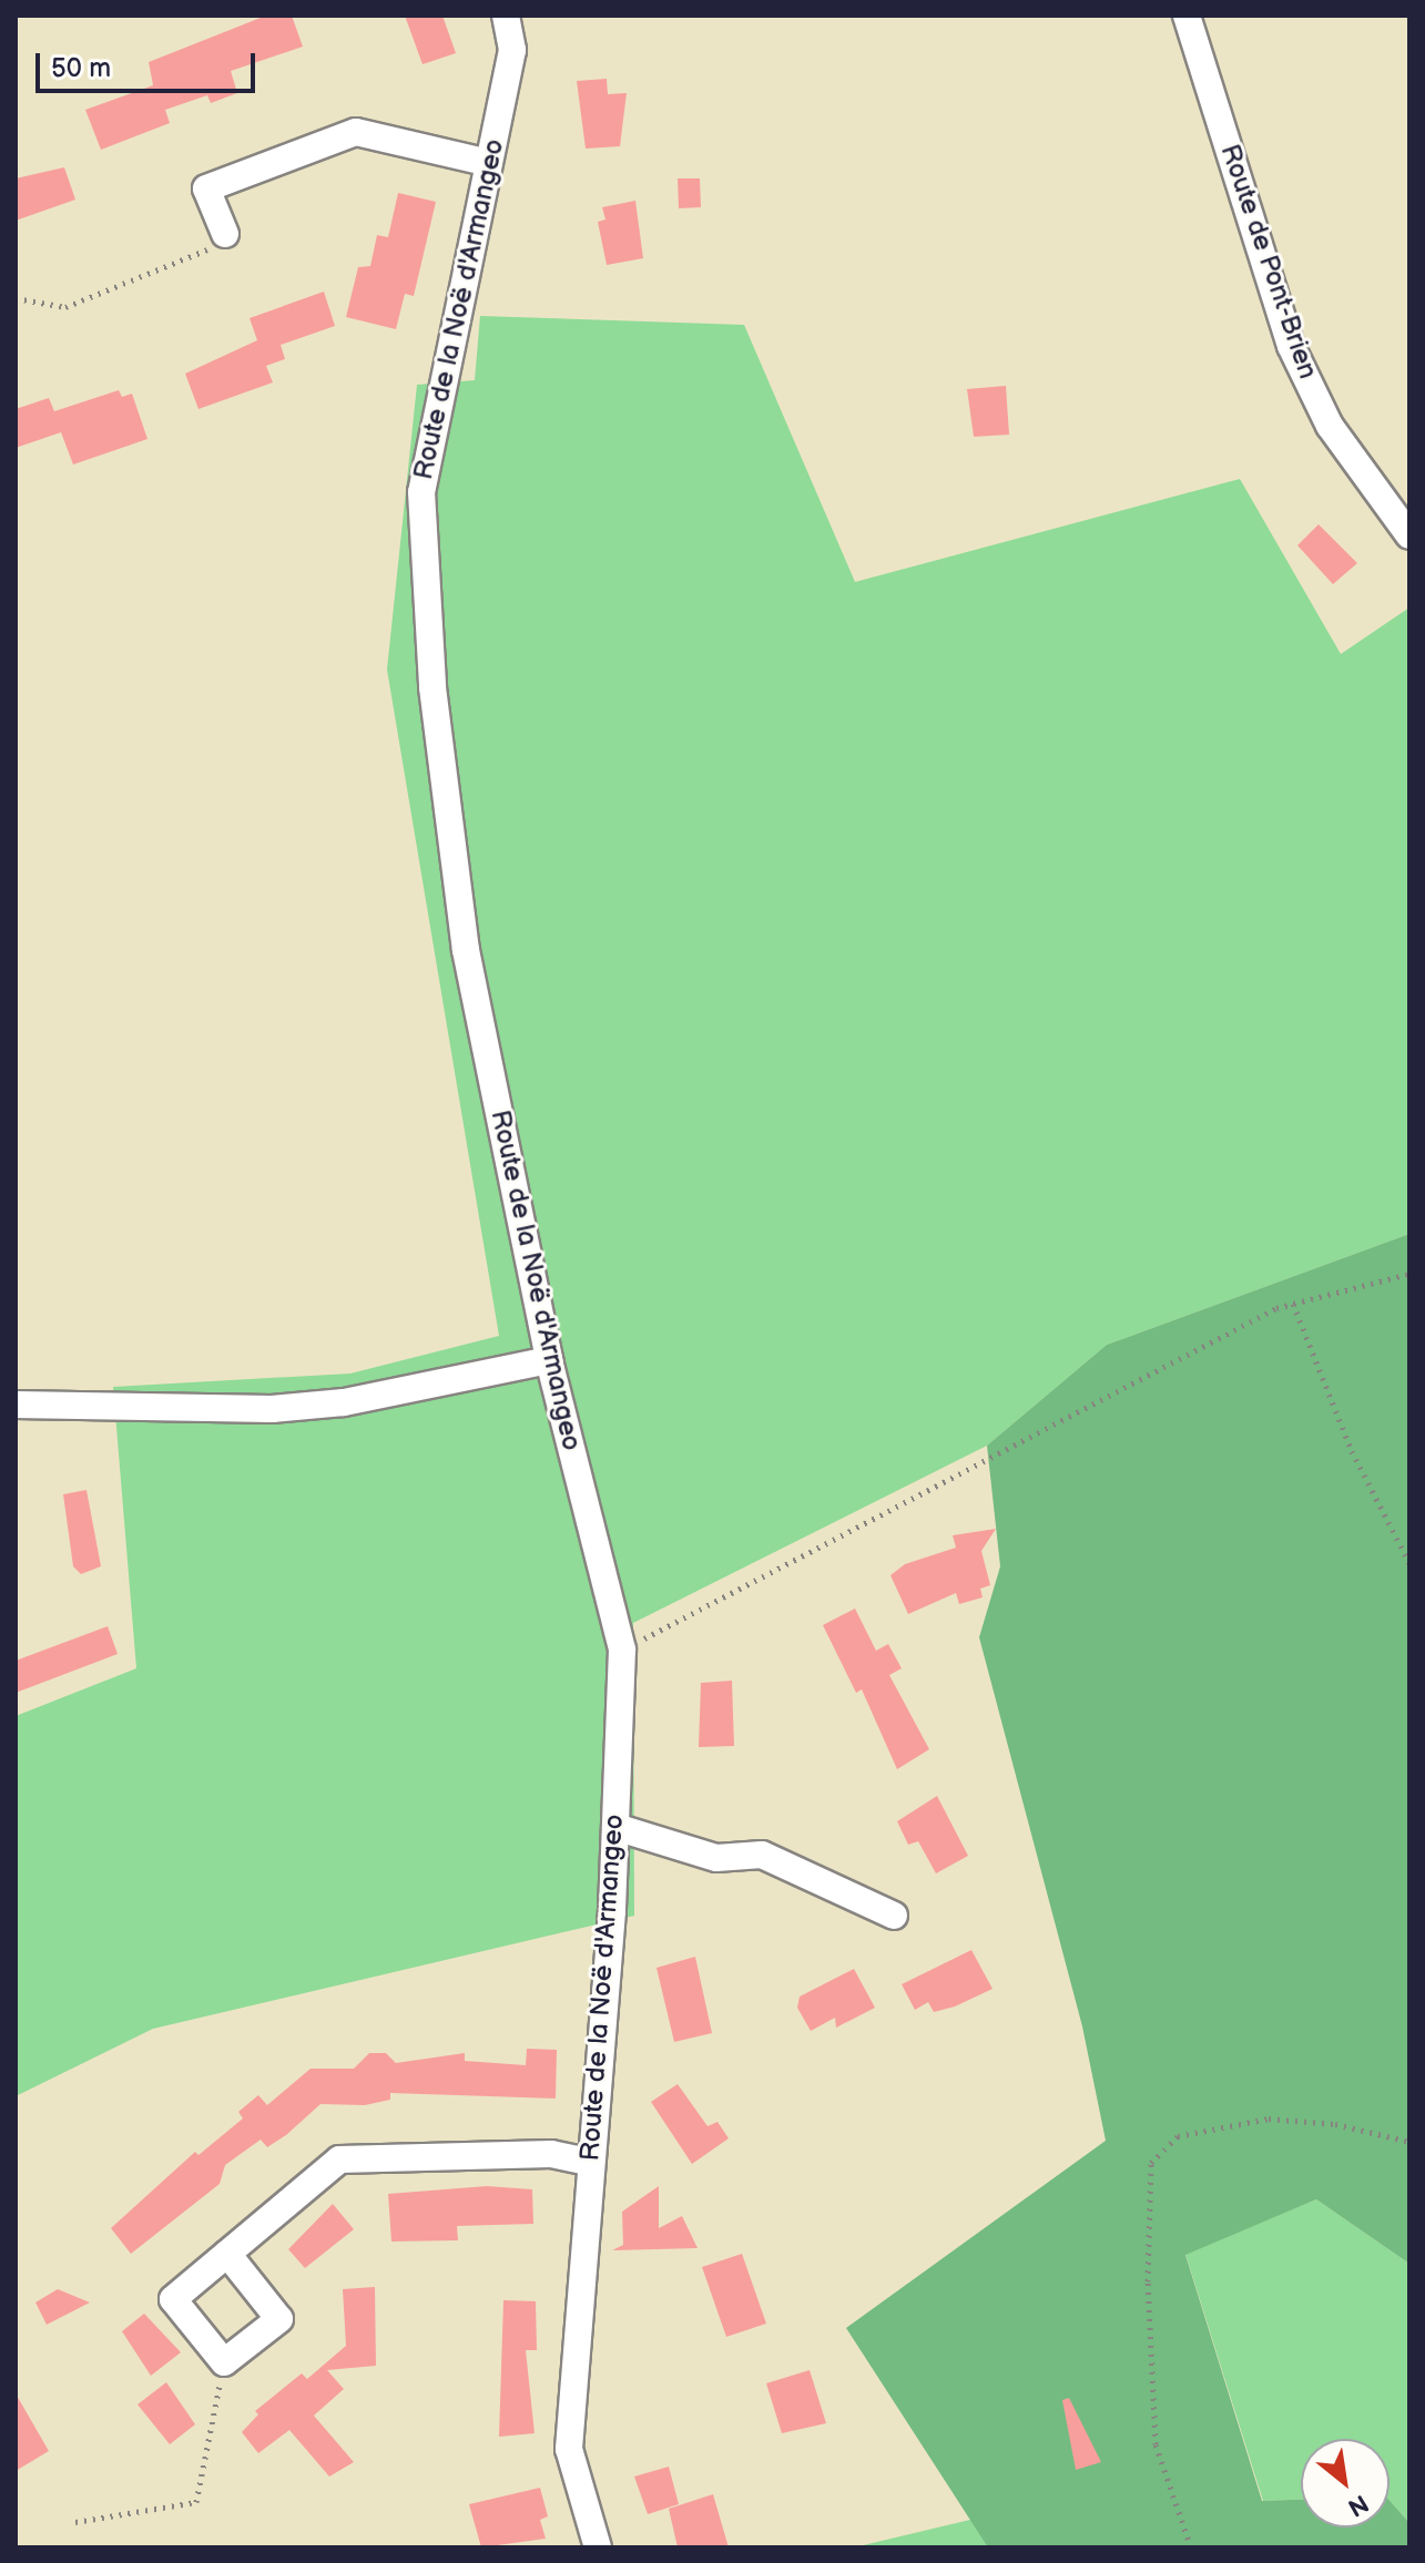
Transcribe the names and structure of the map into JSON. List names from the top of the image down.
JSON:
{
  "streets": {
    "street": ["Route de Pont-Brien", "Route de la Noë d'Armangeo"]
  },
  "scale_bar": "50 m",
  "north": "bottom right"
}
